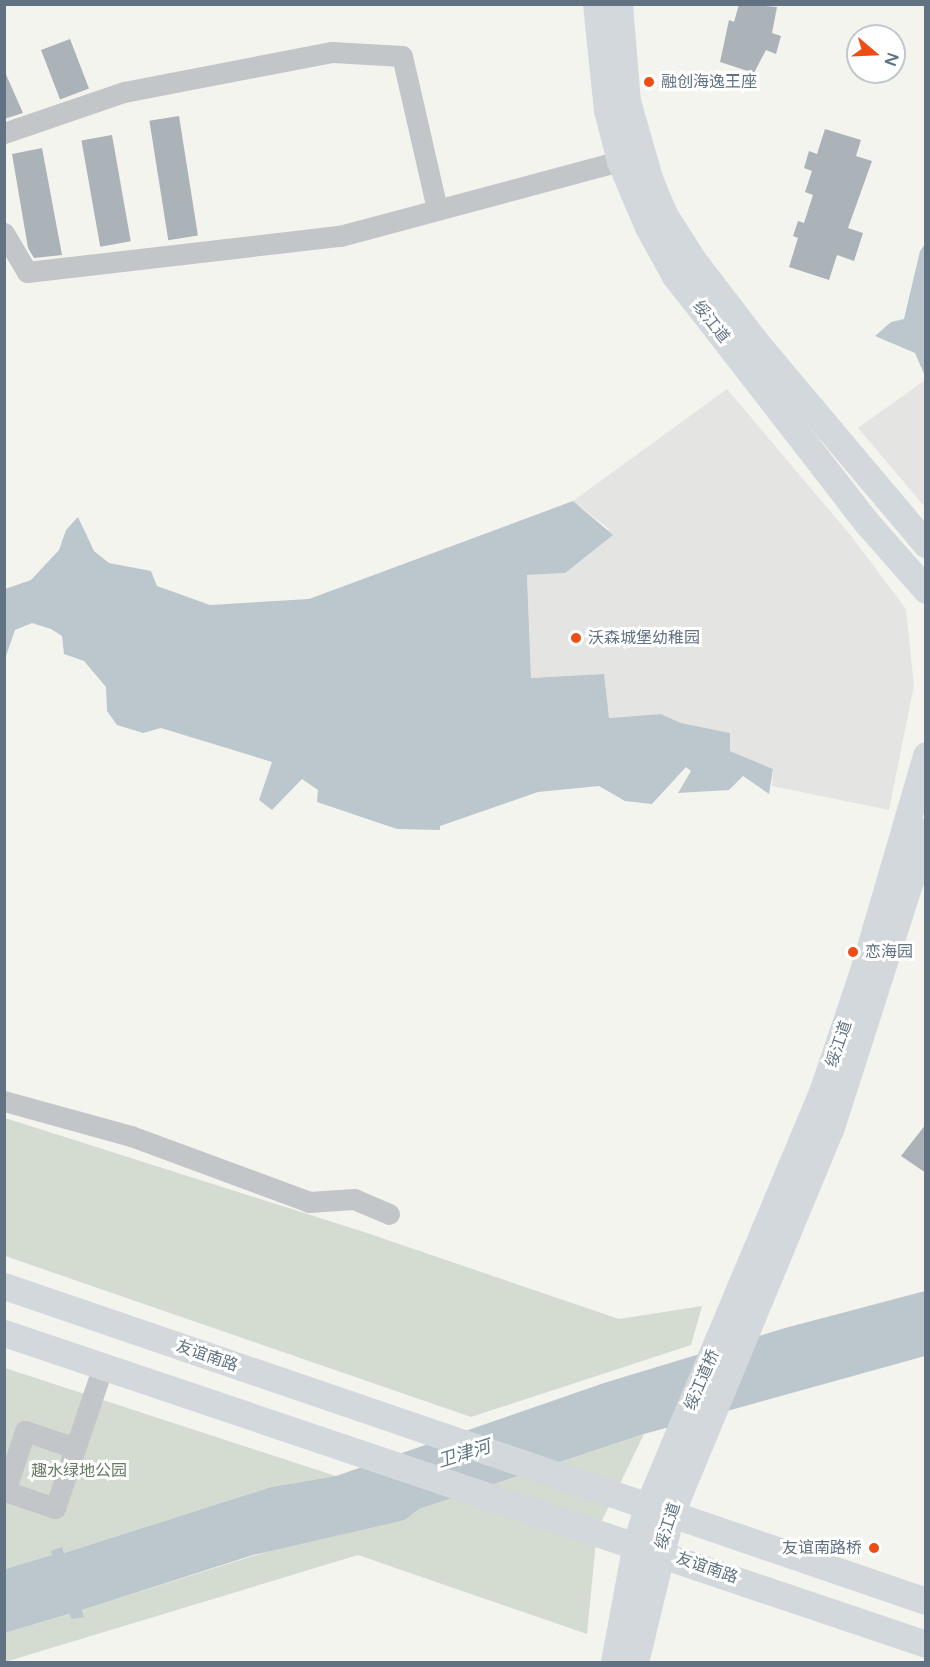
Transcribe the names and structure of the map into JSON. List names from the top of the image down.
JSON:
{
  "streets": {
    "main road": ["绥江道", "友谊南路", "绥江道桥"]
  },
  "crossings": [
    ["绥江道", "友谊南路"],
    ["绥江道", "绥江道桥"],
    ["友谊南路", "绥江道桥"]
  ],
  "water": ["卫津河"],
  "parks": ["趣水绿地公园"],
  "places": [
    "融创海逸王座",
    "沃森城堡幼稚园",
    "恋海园",
    "友谊南路桥"
  ],
  "north": "right"
}
